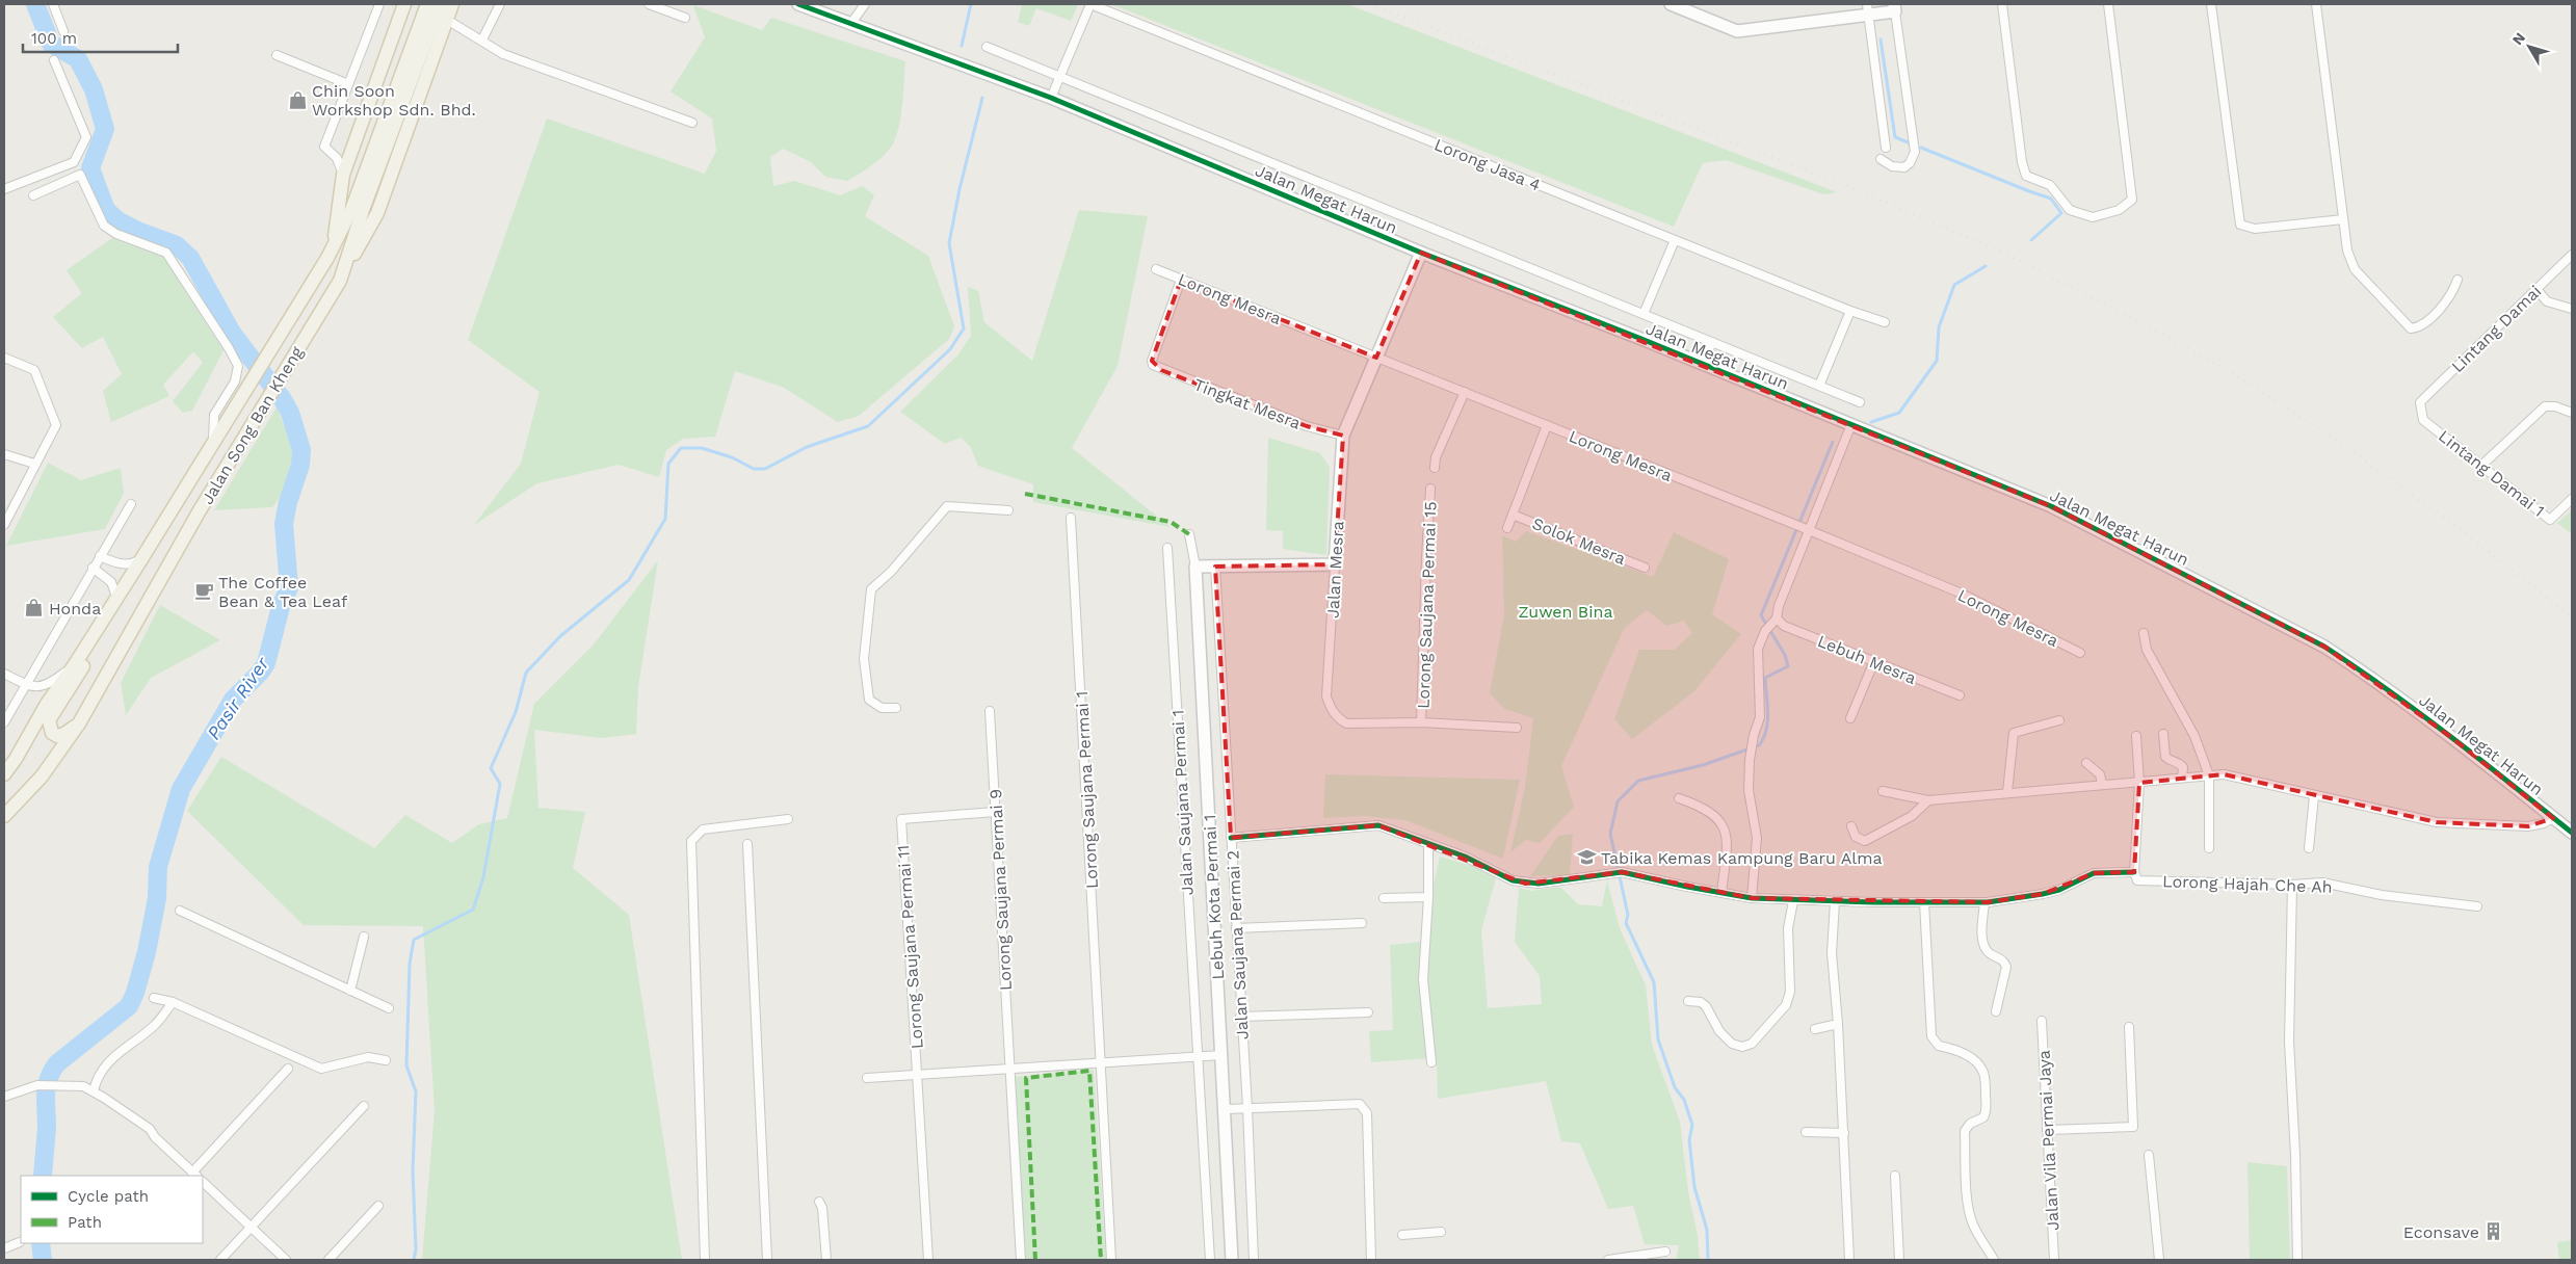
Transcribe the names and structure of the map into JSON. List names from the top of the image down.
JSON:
{
  "streets": {
    "main road": ["Jalan Song Ban Kheng"],
    "street": [
      "Lorong Jasa 4",
      "Jalan Megat Harun",
      "Lorong Mesra",
      "Lintang Damai",
      "Tingkat Mesra",
      "Lintang Damai 1",
      "Solok Mesra",
      "Jalan Mesra",
      "Lorong Saujana Permai 15",
      "Lebuh Mesra",
      "Lorong Saujana Permai 1",
      "Jalan Saujana Permai 1",
      "Lorong Hajah Che Ah",
      "Lorong Saujana Permai 9",
      "Lebuh Kota Permai 1",
      "Jalan Saujana Permai 2",
      "Lorong Saujana Permai 11",
      "Jalan Vila Permai Jaya"
    ]
  },
  "crossings": [
    ["Jalan Megat Harun", "Jalan Mesra"],
    ["Lorong Mesra", "Tingkat Mesra"],
    ["Lorong Mesra", "Solok Mesra"],
    ["Lorong Mesra", "Jalan Mesra"],
    ["Lintang Damai", "Lintang Damai 1"],
    ["Tingkat Mesra", "Jalan Mesra"],
    ["Jalan Mesra", "Lorong Saujana Permai 15"],
    ["Lorong Saujana Permai 9", "Lorong Saujana Permai 11"]
  ],
  "water": ["Pasir River"],
  "parks": ["Zuwen Bina"],
  "places": {
    "shop": ["Chin Soon Workshop Sdn. Bhd.", "Honda"],
    "cafe": ["The Coffee Bean & Tea Leaf"],
    "school or university": ["Tabika Kemas Kampung Baru Alma"],
    "building": ["Econsave"]
  },
  "legend": ["Cycle path", "Path"],
  "scale_bar": "100 m",
  "north": "top left"
}
